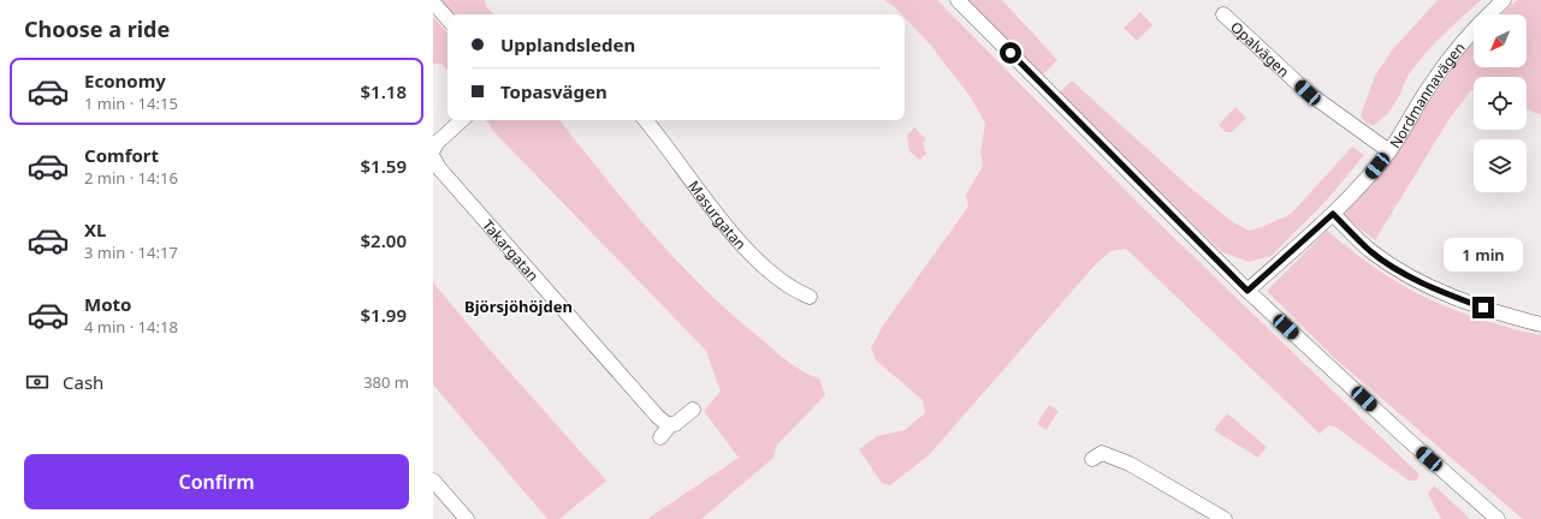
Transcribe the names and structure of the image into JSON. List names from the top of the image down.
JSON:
{
  "streets": {
    "street": [
      "Opalvägen",
      "Nordmannavägen",
      "Masurgatan",
      "Takargatan"
    ]
  },
  "crossings": [
    ["Opalvägen", "Nordmannavägen"]
  ],
  "districts": ["Björsjöhöjden"],
  "north": "bottom left",
  "page": {
    "heading": "Choose a ride",
    "banner": ["Upplandsleden", "Topasvägen"],
    "list": [
      {
        "name": "Economy",
        "note": "1 min · 14:15",
        "value": "$1.18"
      },
      {
        "name": "Comfort",
        "note": "2 min · 14:16",
        "value": "$1.59"
      },
      {
        "name": "XL",
        "note": "3 min · 14:17",
        "value": "$2.00"
      },
      {
        "name": "Moto",
        "note": "4 min · 14:18",
        "value": "$1.99"
      }
    ],
    "bubble": "1 min",
    "pay": ["Cash", "380 m"],
    "buttons": "Confirm"
  }
}
